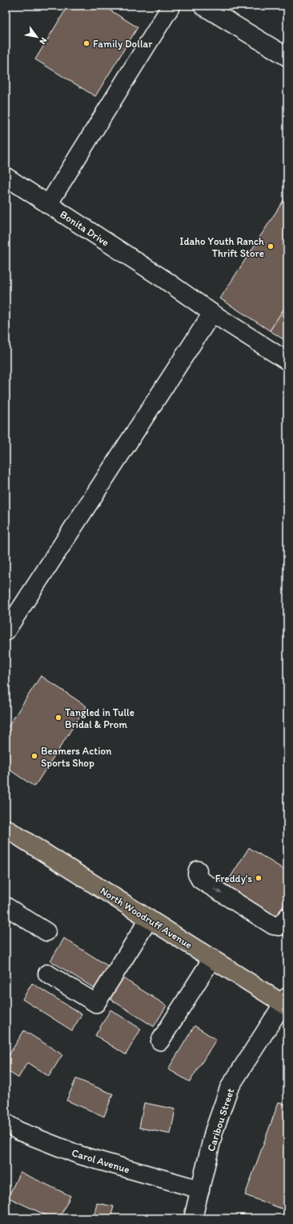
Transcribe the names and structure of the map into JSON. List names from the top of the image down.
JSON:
{
  "streets": {
    "main road": ["North Woodruff Avenue"],
    "street": ["Bonita Drive", "Caribou Street", "Carol Avenue"]
  },
  "crossings": [
    ["North Woodruff Avenue", "Caribou Street"],
    ["Caribou Street", "Carol Avenue"]
  ],
  "places": [
    "Family Dollar",
    "Idaho Youth Ranch Thrift Store",
    "Tangled in Tulle Bridal & Prom",
    "Beamers Action Sports Shop",
    "Freddy's"
  ],
  "north": "bottom right"
}
